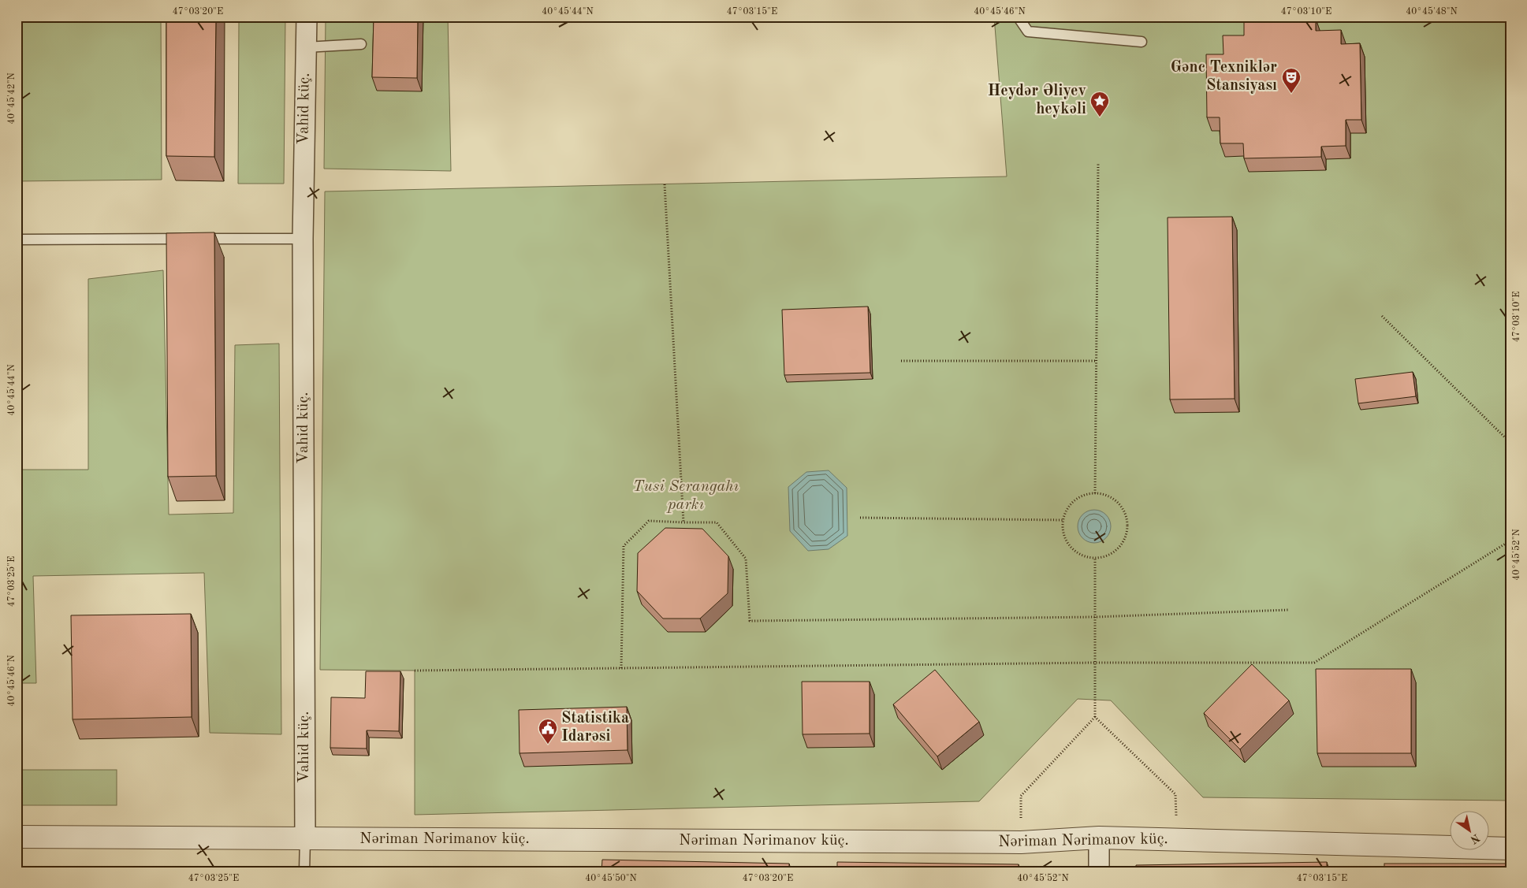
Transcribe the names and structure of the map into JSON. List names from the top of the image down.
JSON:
{
  "streets": {
    "street": ["Vahid küç.", "Nəriman Nərimanov küç."]
  },
  "crossings": [
    ["Vahid küç.", "Nəriman Nərimanov küç."]
  ],
  "parks": ["Tusi Serangahı parkı"],
  "places": {
    "theatre": ["Gənc Texniklər Stansiyası"],
    "place": ["Heydər Əliyev heykəli"],
    "public building": ["Statistika Idarəsi"]
  },
  "north": "bottom right",
  "coordinates": [
    "47°03'20\"E",
    "40°45'44\"N",
    "47°03'15\"E",
    "40°45'46\"N",
    "47°03'10\"E",
    "40°45'48\"N",
    "40°45'42\"N",
    "40°45'52\"N",
    "47°03'25\"E",
    "40°45'50\"N"
  ]
}
